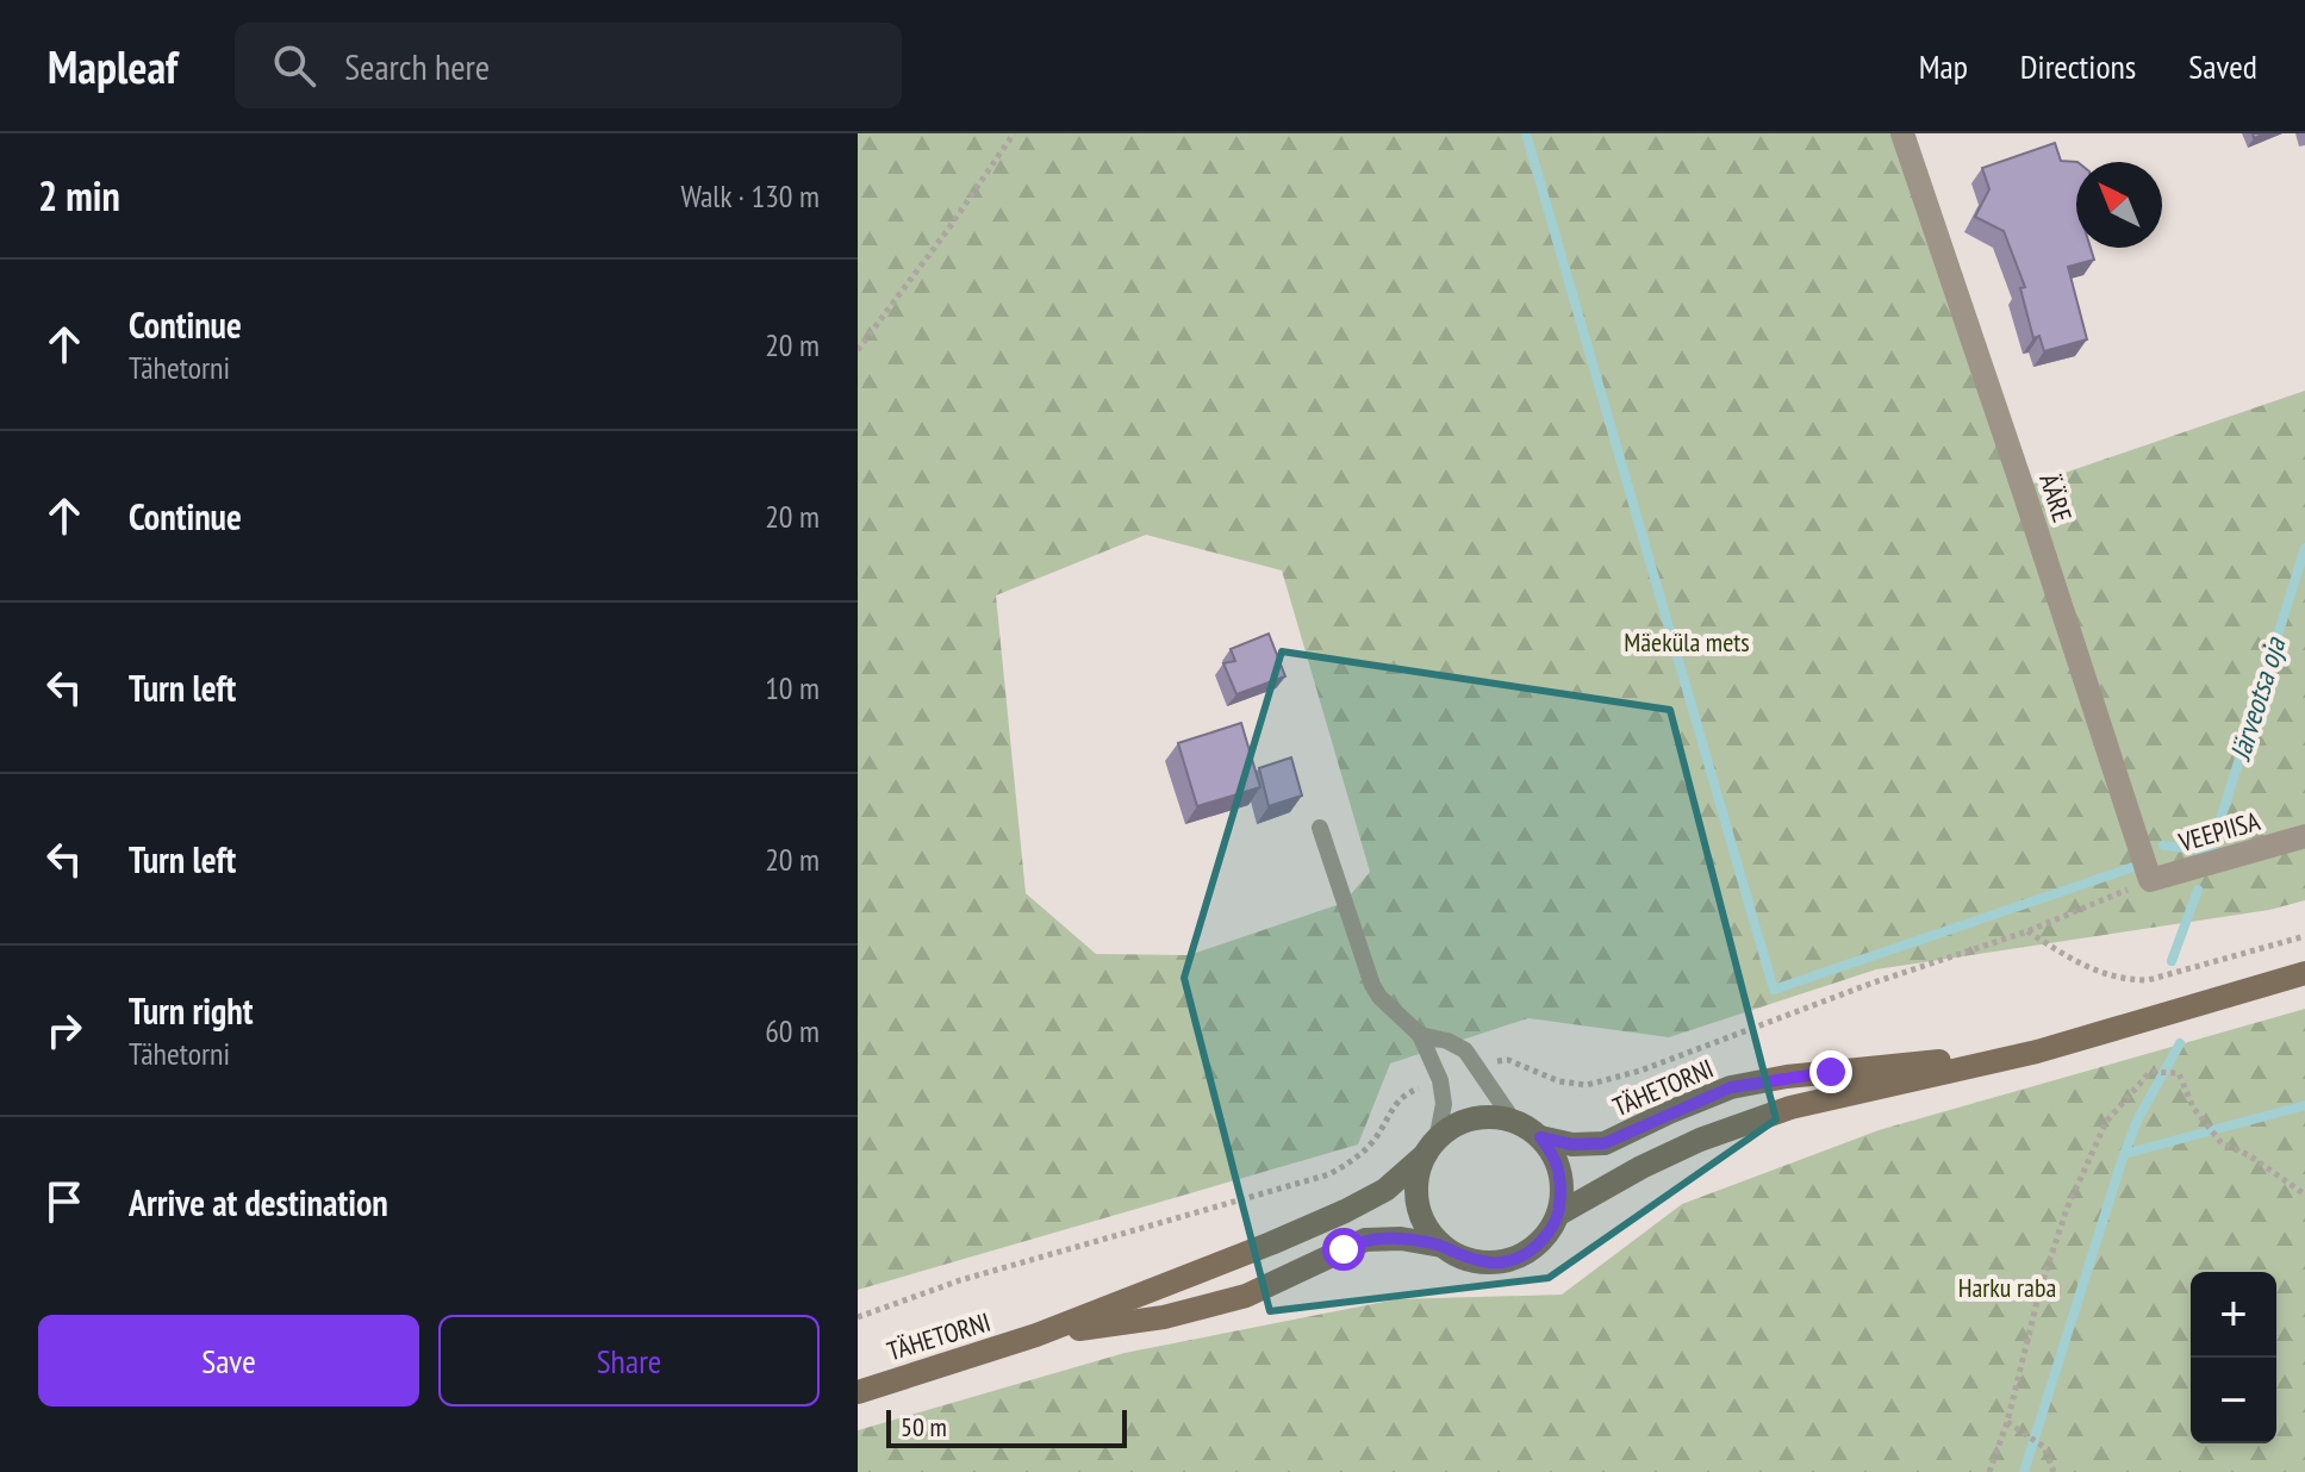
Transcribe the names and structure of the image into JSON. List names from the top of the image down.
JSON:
{
  "streets": {
    "street": ["ÄÄRE", "VEEPIISA", "TÄHETORNI"]
  },
  "crossings": [
    ["ÄÄRE", "VEEPIISA"]
  ],
  "water": ["Järveotsa oja"],
  "parks": ["Mäeküla mets", "Harku raba"],
  "scale_bar": "50 m",
  "north": "top left",
  "page": {
    "header": "Mapleaf",
    "search": "Search here",
    "nav": ["Map", "Directions", "Saved"],
    "heading": ["2 min", "Walk · 130 m"],
    "list": [
      ["Continue", "Tähetorni", "20 m"],
      ["Continue", "20 m"],
      ["Turn left", "10 m"],
      ["Turn left", "20 m"],
      ["Turn right", "Tähetorni", "60 m"],
      "Arrive at destination"
    ],
    "map_buttons": ["+", "−"],
    "buttons": ["Save", "Share"],
    "scale": "50 m"
  }
}
